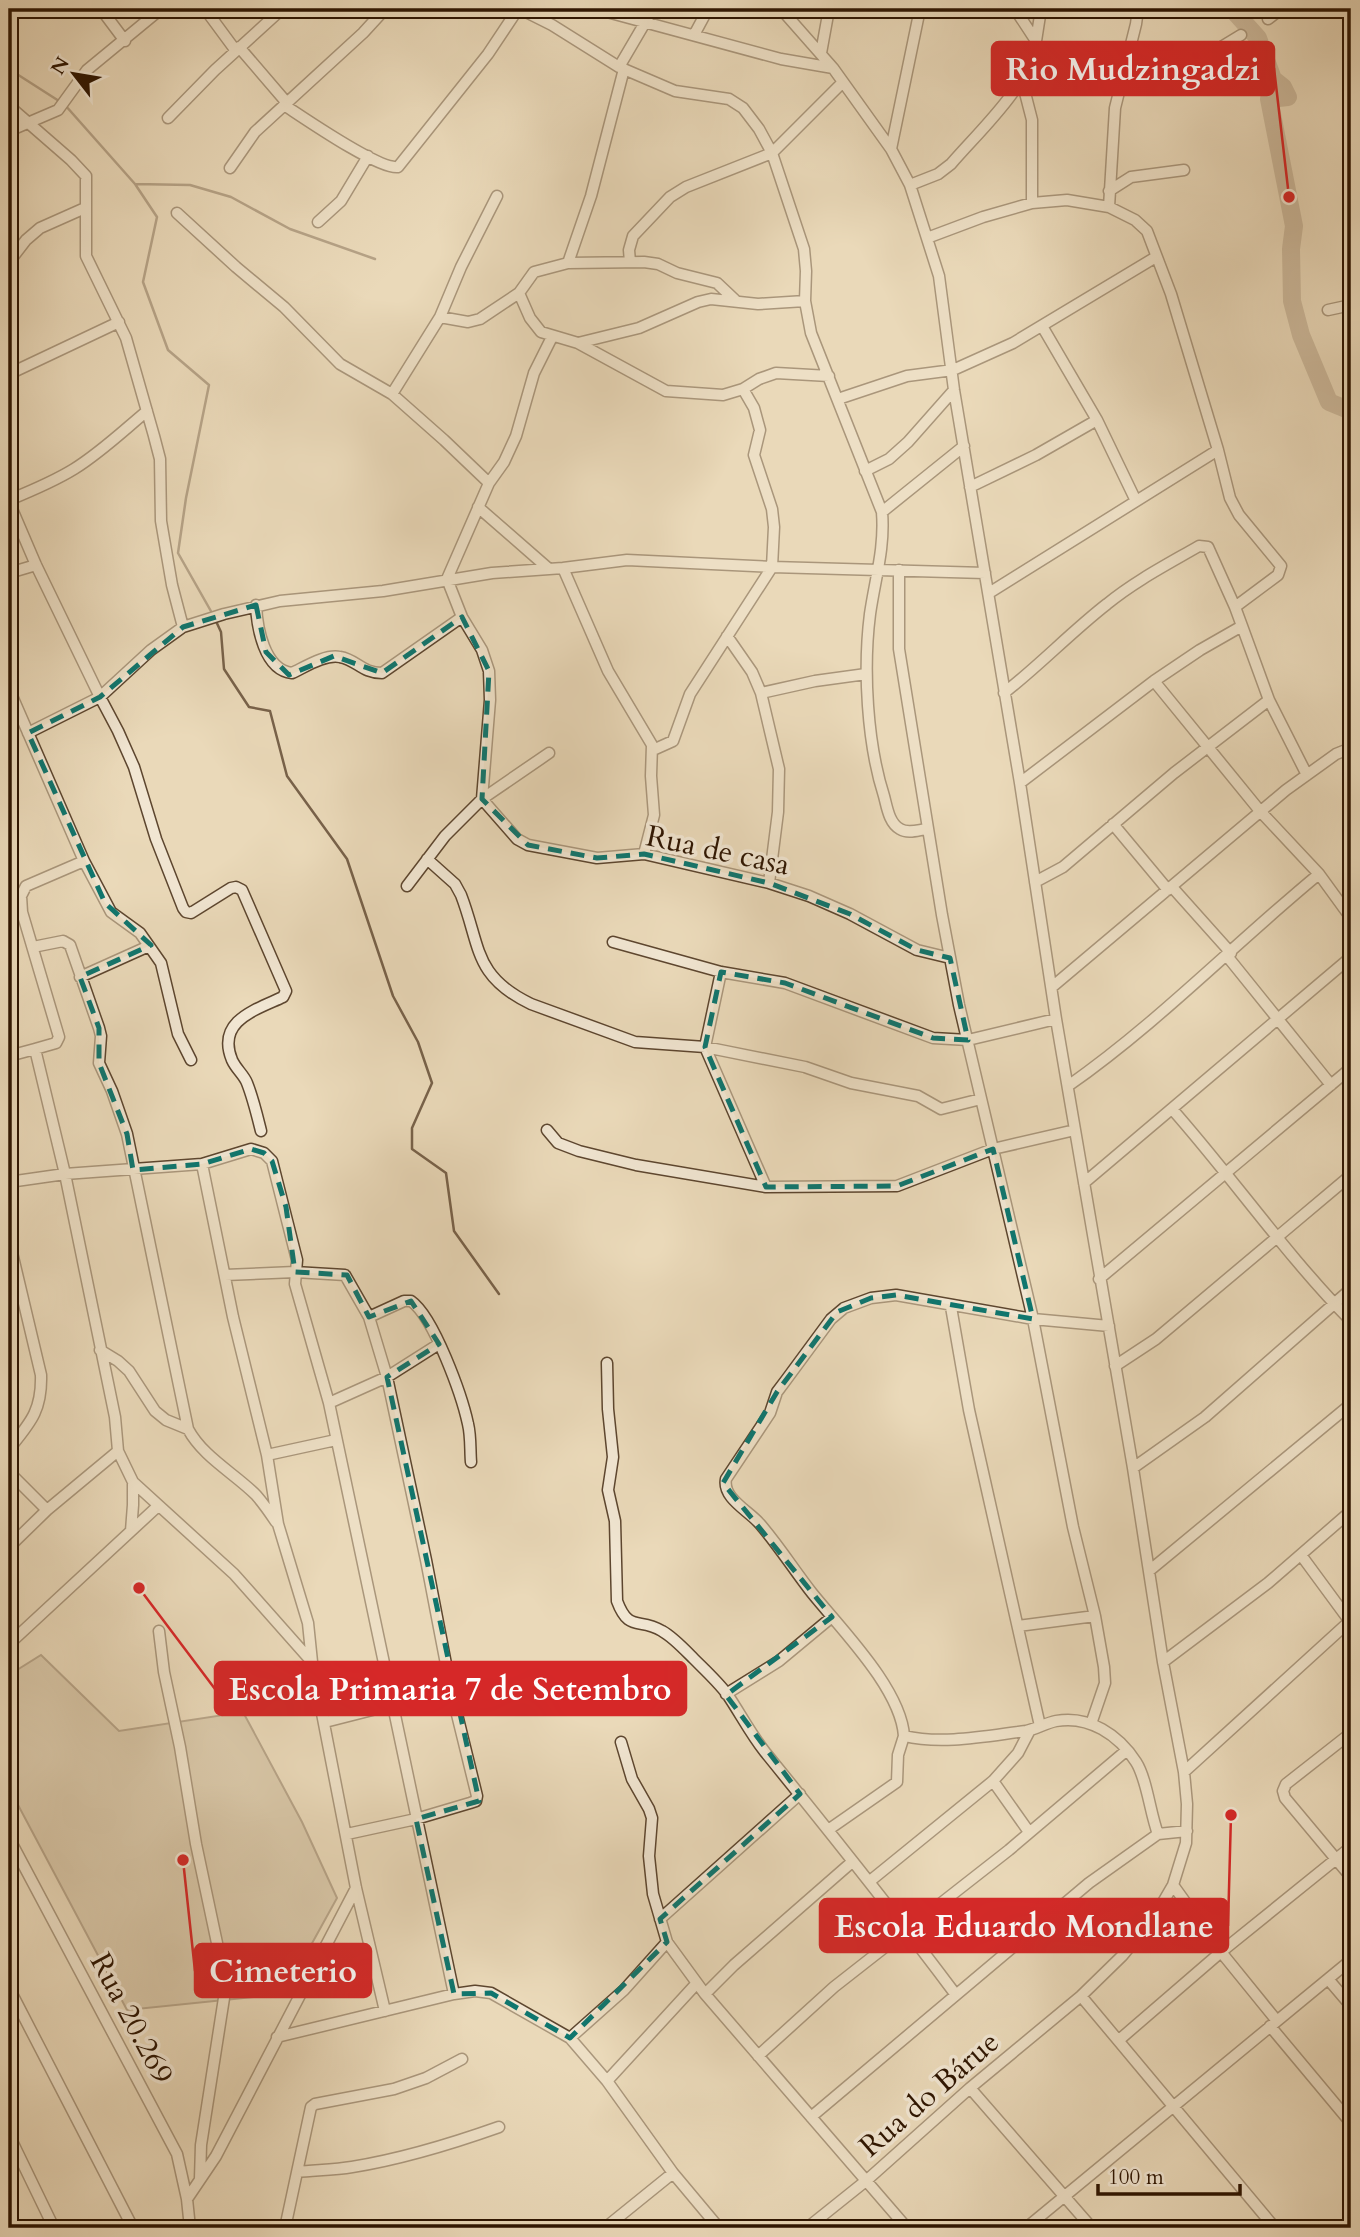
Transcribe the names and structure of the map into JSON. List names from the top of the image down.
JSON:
{
  "streets": {
    "street": ["Rua de casa", "Rua 20.269", "Rua do Bárue"]
  },
  "places": [
    "Rio Mudzingadzi",
    "Escola Primaria 7 de Setembro",
    "Escola Eduardo Mondlane",
    "Cimeterio"
  ],
  "scale_bar": "100 m",
  "north": "top left"
}
